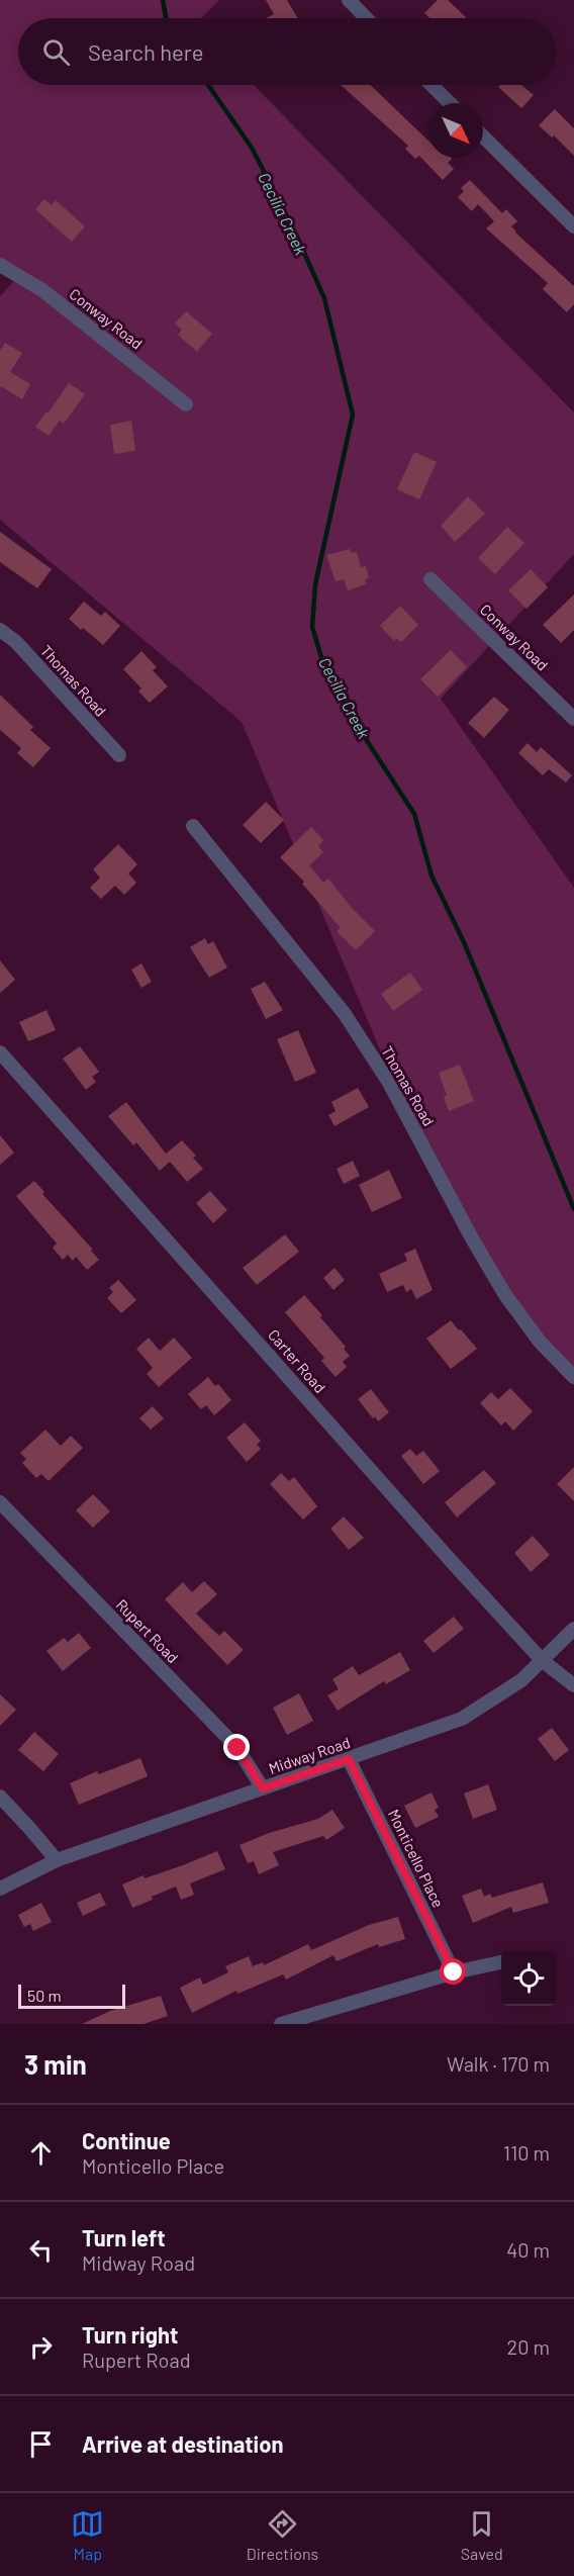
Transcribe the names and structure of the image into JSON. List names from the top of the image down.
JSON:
{
  "streets": {
    "street": [
      "Conway Road",
      "Thomas Road",
      "Carter Road",
      "Rupert Road",
      "Midway Road",
      "Monticello Place"
    ]
  },
  "crossings": [
    ["Carter Road", "Midway Road"],
    ["Rupert Road", "Midway Road"],
    ["Midway Road", "Monticello Place"]
  ],
  "water": ["Cecilia Creek"],
  "scale_bar": "50 m",
  "north": "bottom right",
  "page": {
    "search": "Search here",
    "scale": "50 m",
    "heading": ["3 min", "Walk · 170 m"],
    "list": [
      ["Continue", "Monticello Place", "110 m"],
      ["Turn left", "Midway Road", "40 m"],
      ["Turn right", "Rupert Road", "20 m"],
      "Arrive at destination"
    ],
    "nav": ["Map", "Directions", "Saved"]
  }
}
